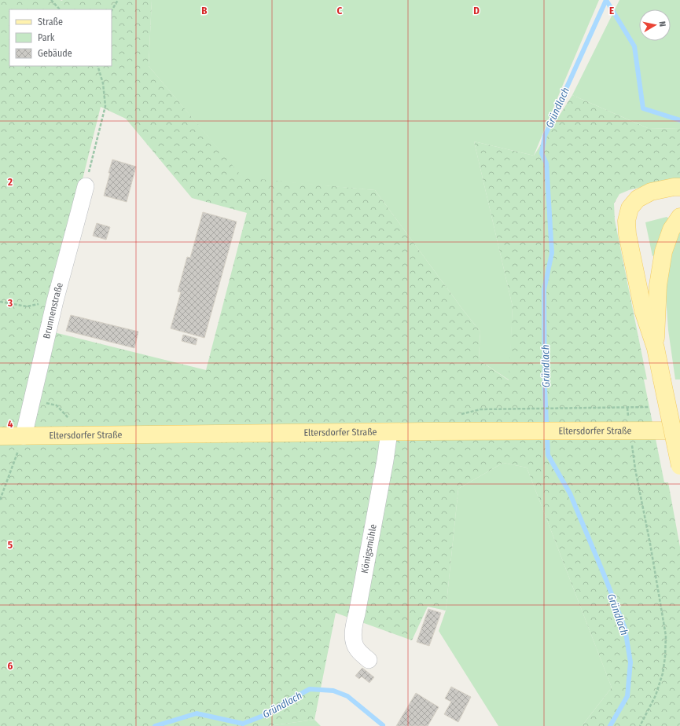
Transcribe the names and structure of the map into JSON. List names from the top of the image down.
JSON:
{
  "streets": {
    "main road": ["Eltersdorfer Straße"],
    "lane": ["Brunnenstraße", "Königsmühle"]
  },
  "crossings": [
    ["Brunnenstraße", "Eltersdorfer Straße"],
    ["Eltersdorfer Straße", "Königsmühle"]
  ],
  "water": ["Gründlach"],
  "legend": ["Straße", "Park", "Gebäude"],
  "north": "right",
  "grid": {
    "columns": [
      "B",
      "C",
      "D",
      "E"
    ],
    "rows": [
      "2",
      "3",
      "4",
      "5",
      "6"
    ]
  }
}
